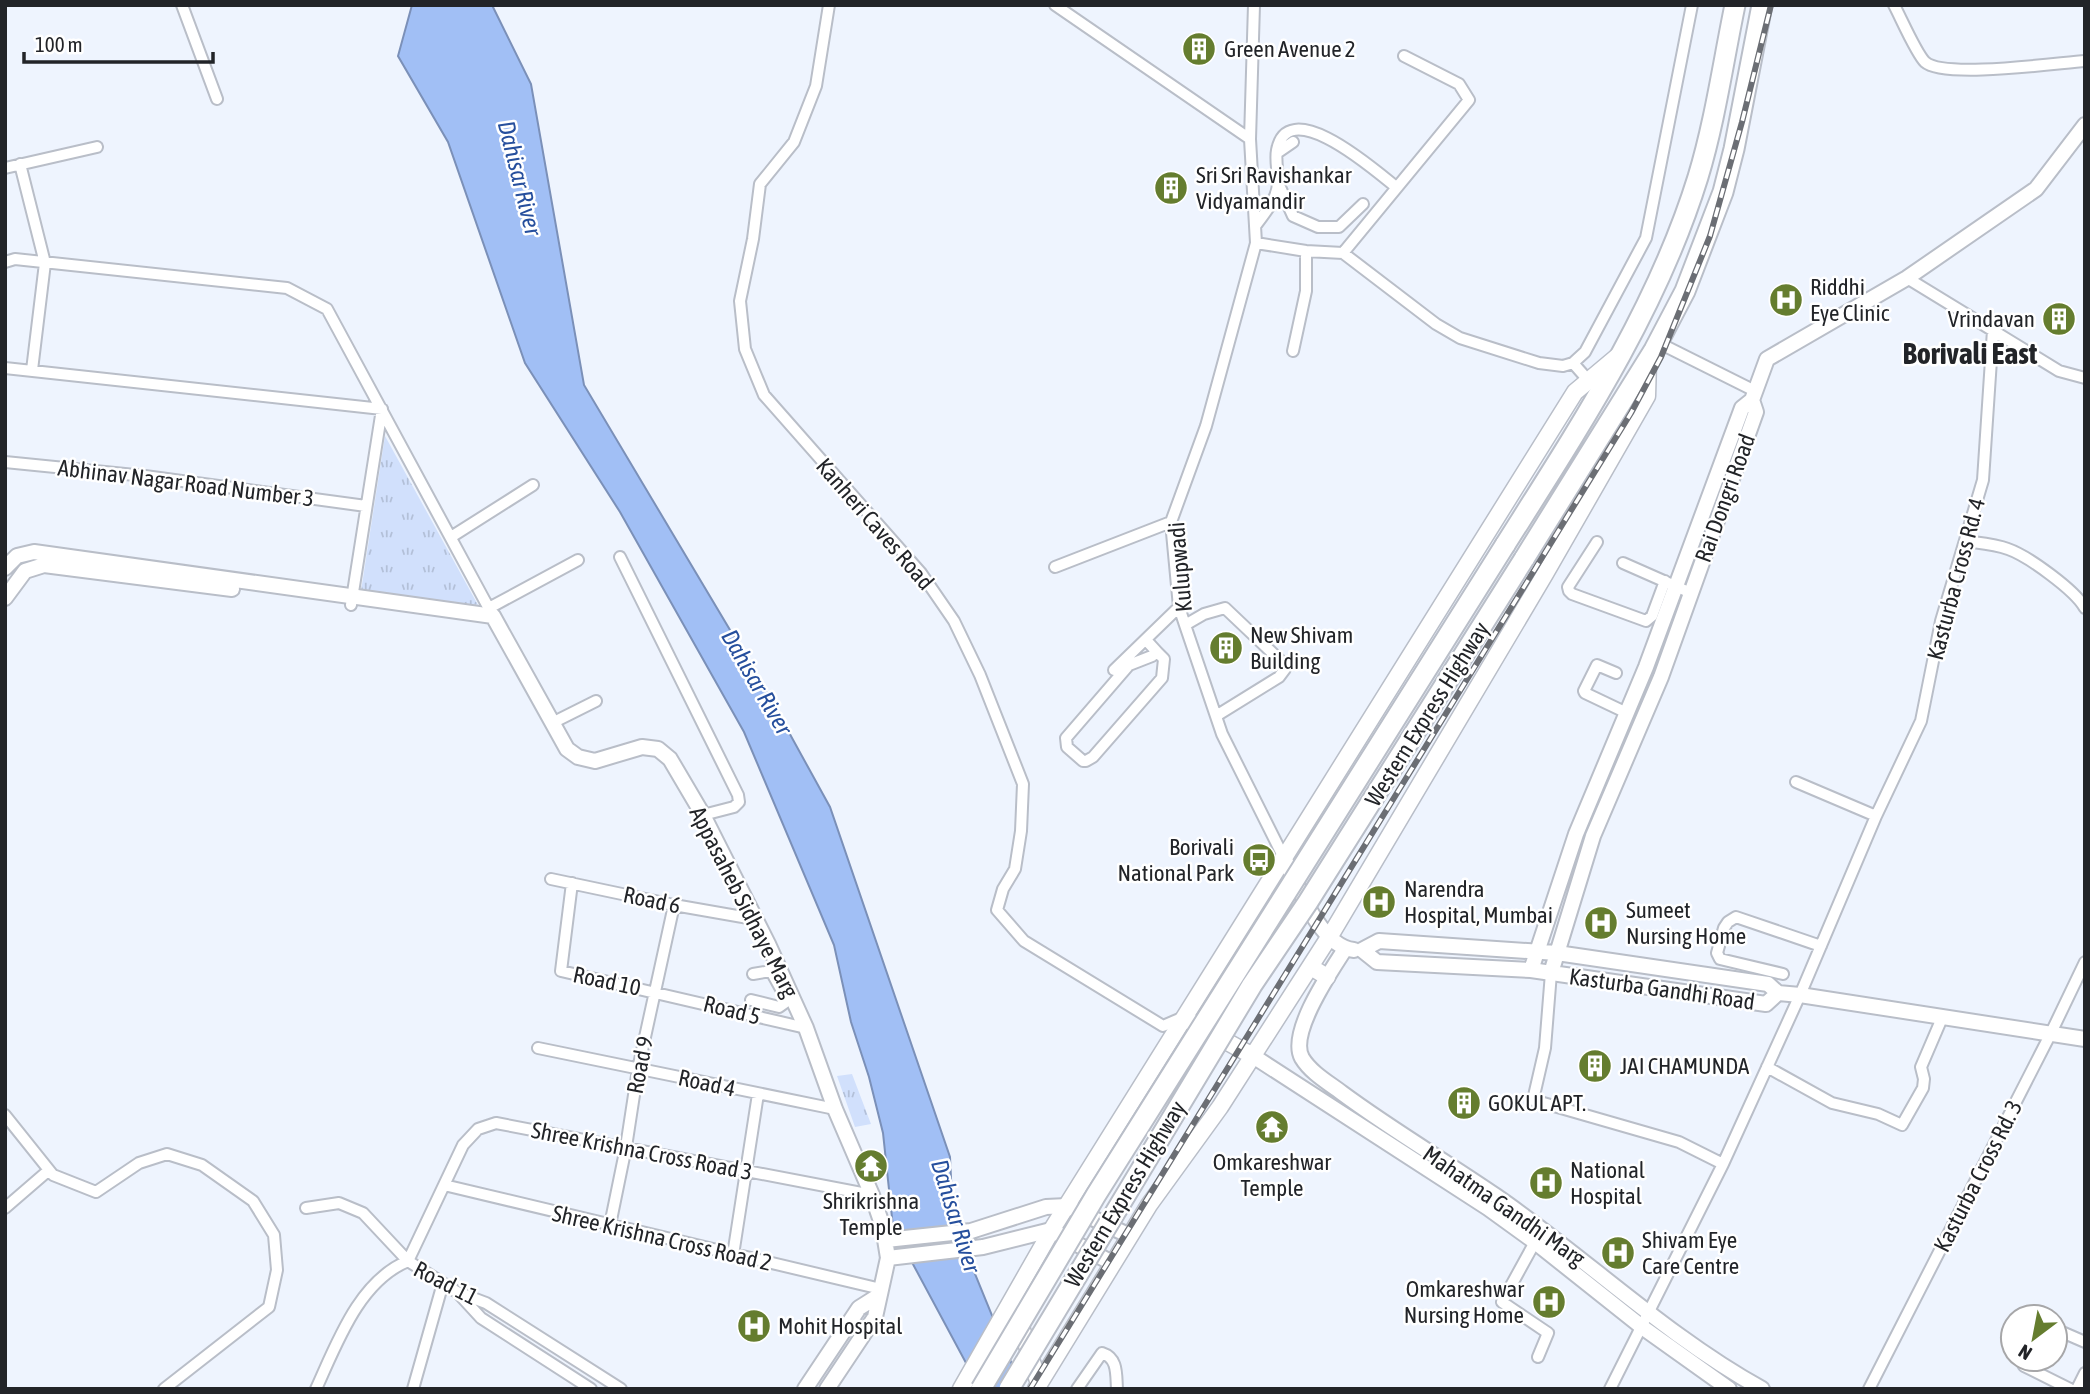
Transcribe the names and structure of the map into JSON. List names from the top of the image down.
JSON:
{
  "streets": {
    "highway": ["Western Express Highway"],
    "street": [
      "Abhinav Nagar Road Number 3",
      "Rai Dongri Road",
      "Kanheri Caves Road",
      "Kulupwadi",
      "Kasturba Cross Rd. 4",
      "Road 6",
      "Appasaheb Sidhaye Marg",
      "Road 10",
      "Kasturba Gandhi Road",
      "Road 5",
      "Road 9",
      "Road 4",
      "Shree Krishna Cross Road 3",
      "Kasturba Cross Rd. 3",
      "Mahatma Gandhi Marg",
      "Shree Krishna Cross Road 2",
      "Road 11"
    ]
  },
  "crossings": [
    ["Rai Dongri Road", "Kasturba Gandhi Road"],
    ["Kasturba Cross Rd. 4", "Kasturba Gandhi Road"],
    ["Kasturba Cross Rd. 4", "Mahatma Gandhi Marg"],
    ["Road 6", "Appasaheb Sidhaye Marg"],
    ["Road 6", "Road 10"],
    ["Road 6", "Road 9"],
    ["Appasaheb Sidhaye Marg", "Road 5"],
    ["Appasaheb Sidhaye Marg", "Road 4"],
    ["Appasaheb Sidhaye Marg", "Shree Krishna Cross Road 3"],
    ["Appasaheb Sidhaye Marg", "Shree Krishna Cross Road 2"],
    ["Road 10", "Road 5"],
    ["Road 10", "Road 9"],
    ["Kasturba Gandhi Road", "Kasturba Cross Rd. 3"],
    ["Road 5", "Road 9"],
    ["Road 9", "Road 4"],
    ["Road 9", "Shree Krishna Cross Road 3"],
    ["Road 9", "Shree Krishna Cross Road 2"],
    ["Shree Krishna Cross Road 3", "Shree Krishna Cross Road 2"],
    ["Shree Krishna Cross Road 3", "Road 11"]
  ],
  "districts": ["Borivali East"],
  "water": ["Dahisar River"],
  "places": {
    "building": [
      "Green Avenue 2",
      "Sri Sri Ravishankar Vidyamandir",
      "Vrindavan",
      "New Shivam Building",
      "JAI CHAMUNDA",
      "GOKUL APT."
    ],
    "hospital": [
      "Riddhi Eye Clinic",
      "Narendra Hospital, Mumbai",
      "Sumeet Nursing Home",
      "National Hospital",
      "Shivam Eye Care Centre",
      "Omkareshwar Nursing Home",
      "Mohit Hospital"
    ],
    "bus stop": ["Borivali National Park"],
    "temple": ["Omkareshwar Temple", "Shrikrishna Temple"]
  },
  "scale_bar": "100 m",
  "north": "bottom left"
}
